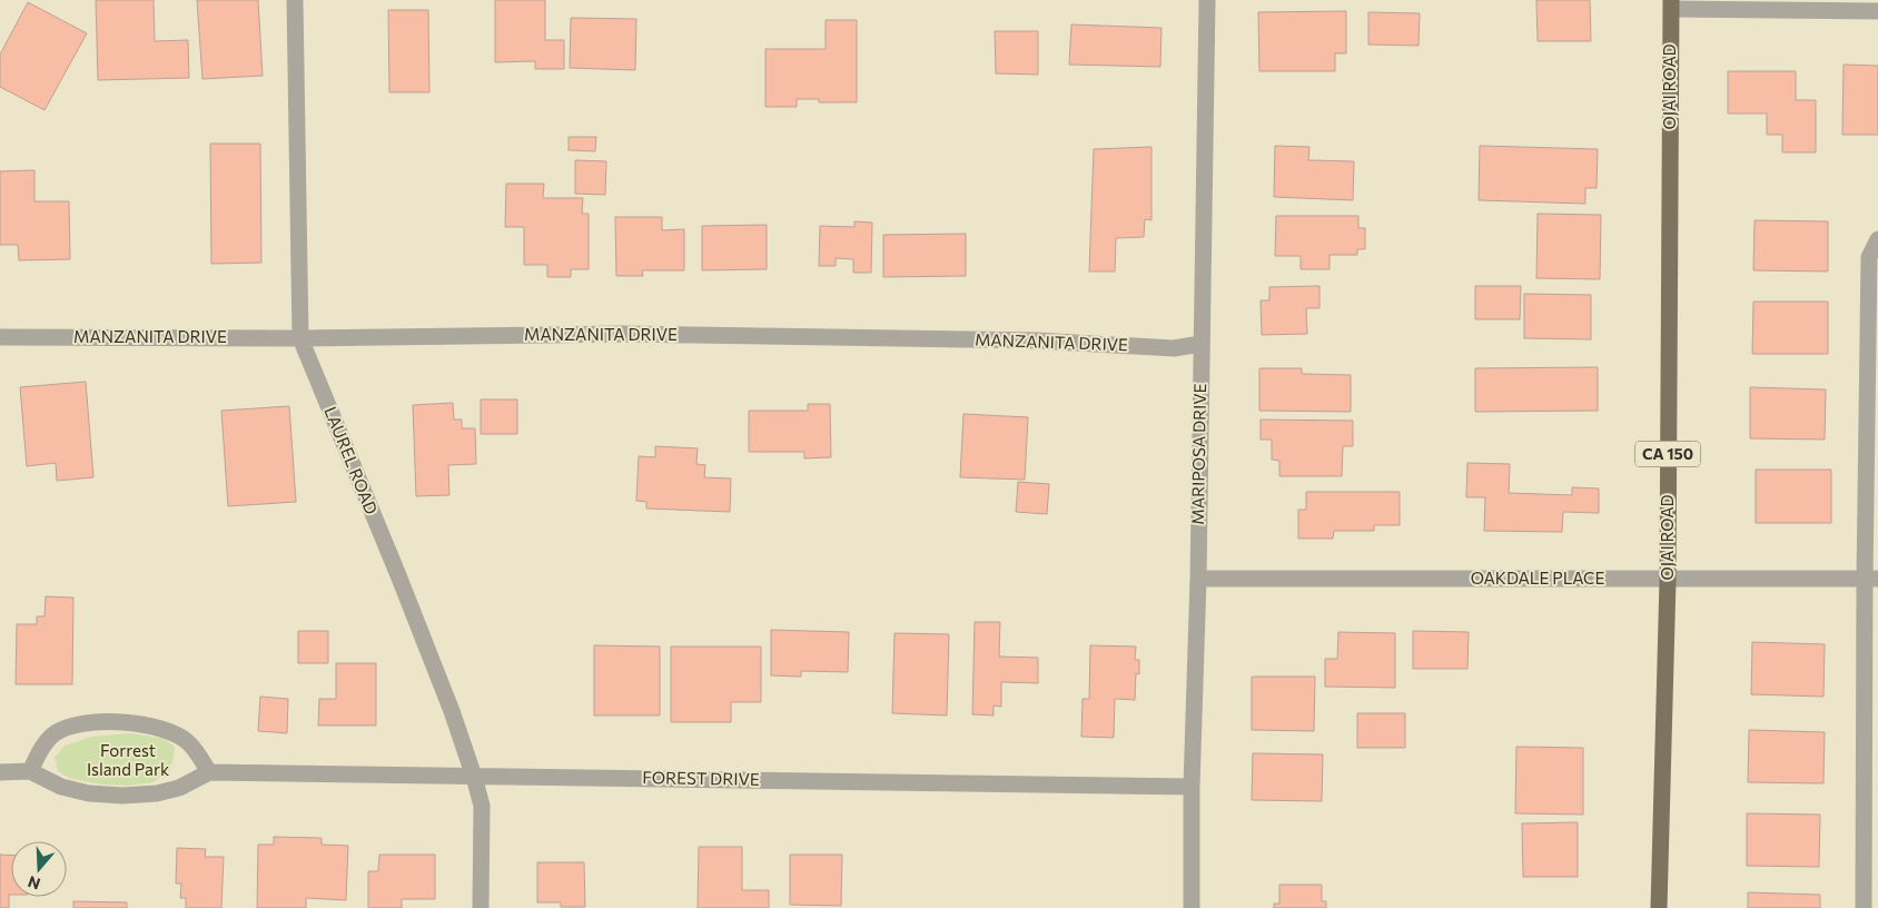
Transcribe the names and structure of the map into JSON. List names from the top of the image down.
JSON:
{
  "streets": {
    "main road": ["OJAI ROAD", "CA 150"],
    "street": [
      "MANZANITA DRIVE",
      "MARIPOSA DRIVE",
      "LAUREL ROAD",
      "OAKDALE PLACE",
      "FOREST DRIVE"
    ]
  },
  "crossings": [
    ["OJAI ROAD", "OAKDALE PLACE"],
    ["MANZANITA DRIVE", "MARIPOSA DRIVE"],
    ["MANZANITA DRIVE", "LAUREL ROAD"],
    ["MARIPOSA DRIVE", "OAKDALE PLACE"],
    ["MARIPOSA DRIVE", "FOREST DRIVE"],
    ["LAUREL ROAD", "FOREST DRIVE"]
  ],
  "parks": ["Forrest Island Park"],
  "north": "bottom"
}
